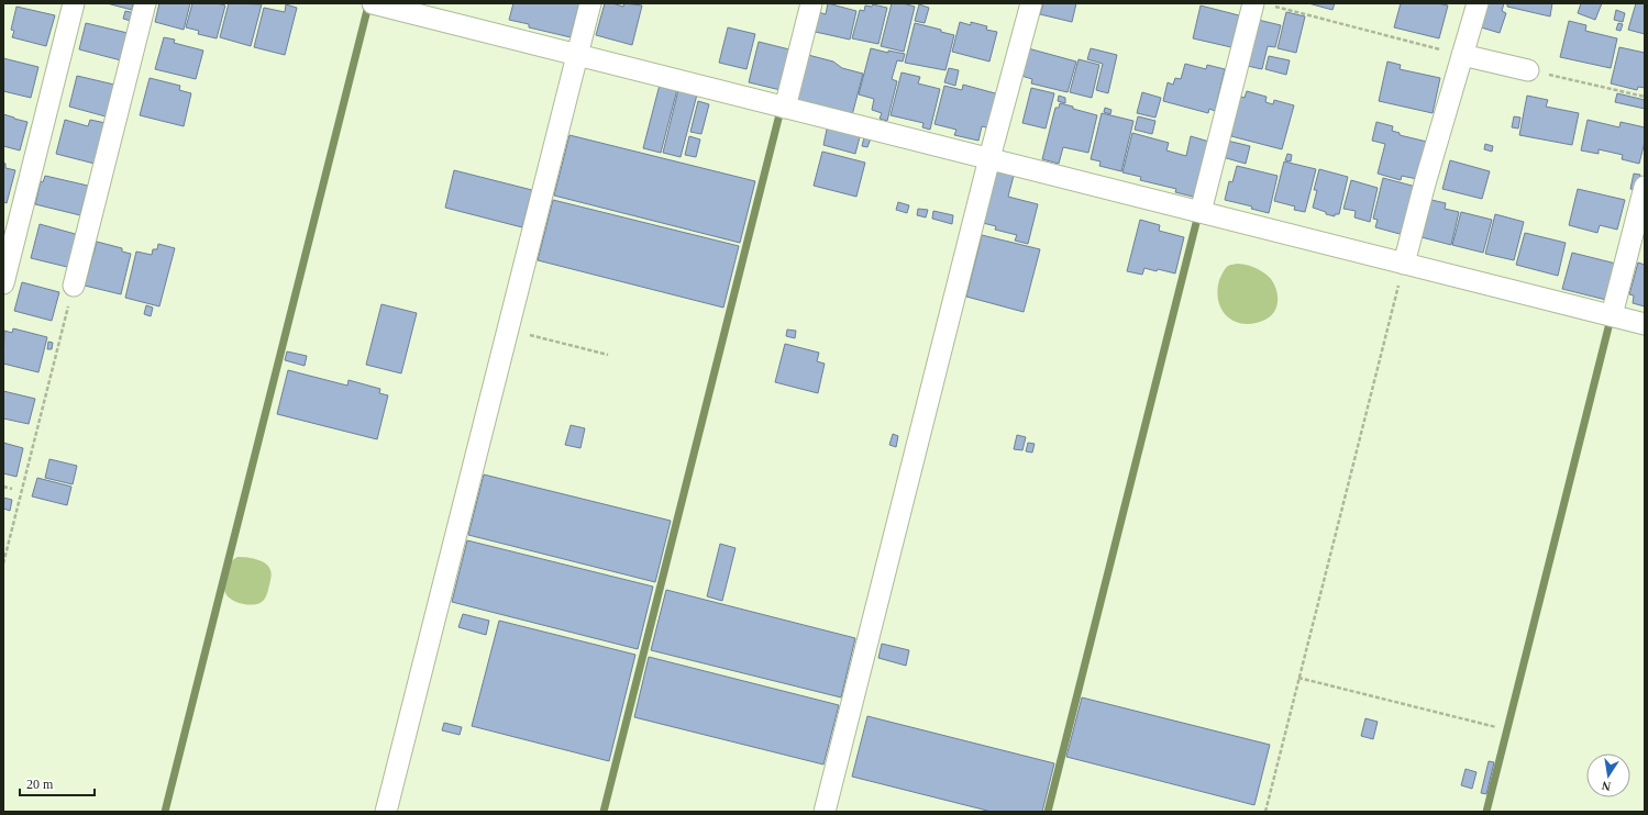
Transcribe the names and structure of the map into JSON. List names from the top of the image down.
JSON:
{
  "scale_bar": "20 m",
  "north": "bottom"
}
